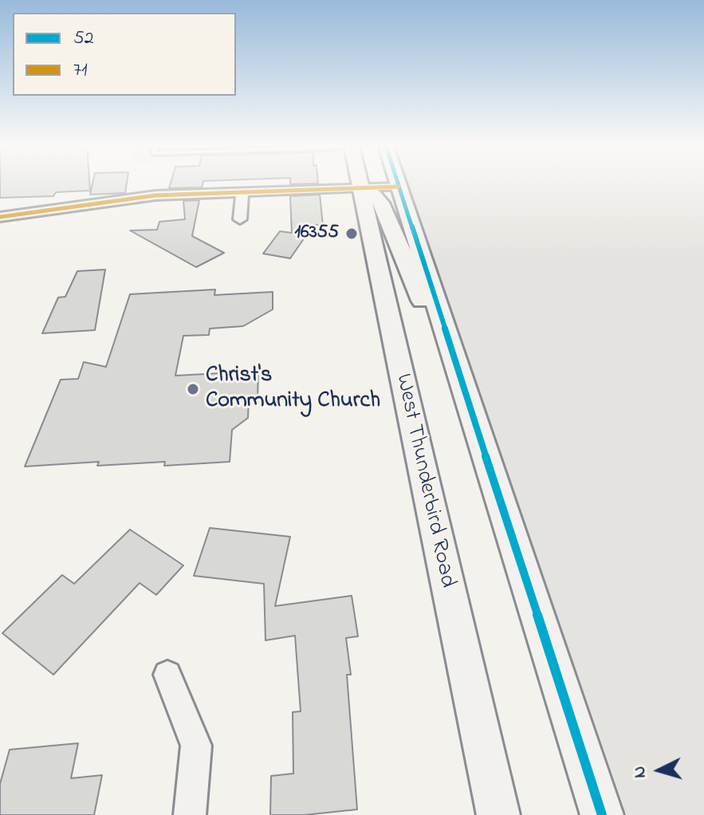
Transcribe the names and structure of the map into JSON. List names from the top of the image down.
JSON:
{
  "streets": {
    "main road": ["West Thunderbird Road"]
  },
  "places": ["16355", "Christ's Community Church"],
  "lines": ["transit line 52", "transit line 71"],
  "legend": ["52", "71"],
  "north": "left"
}
